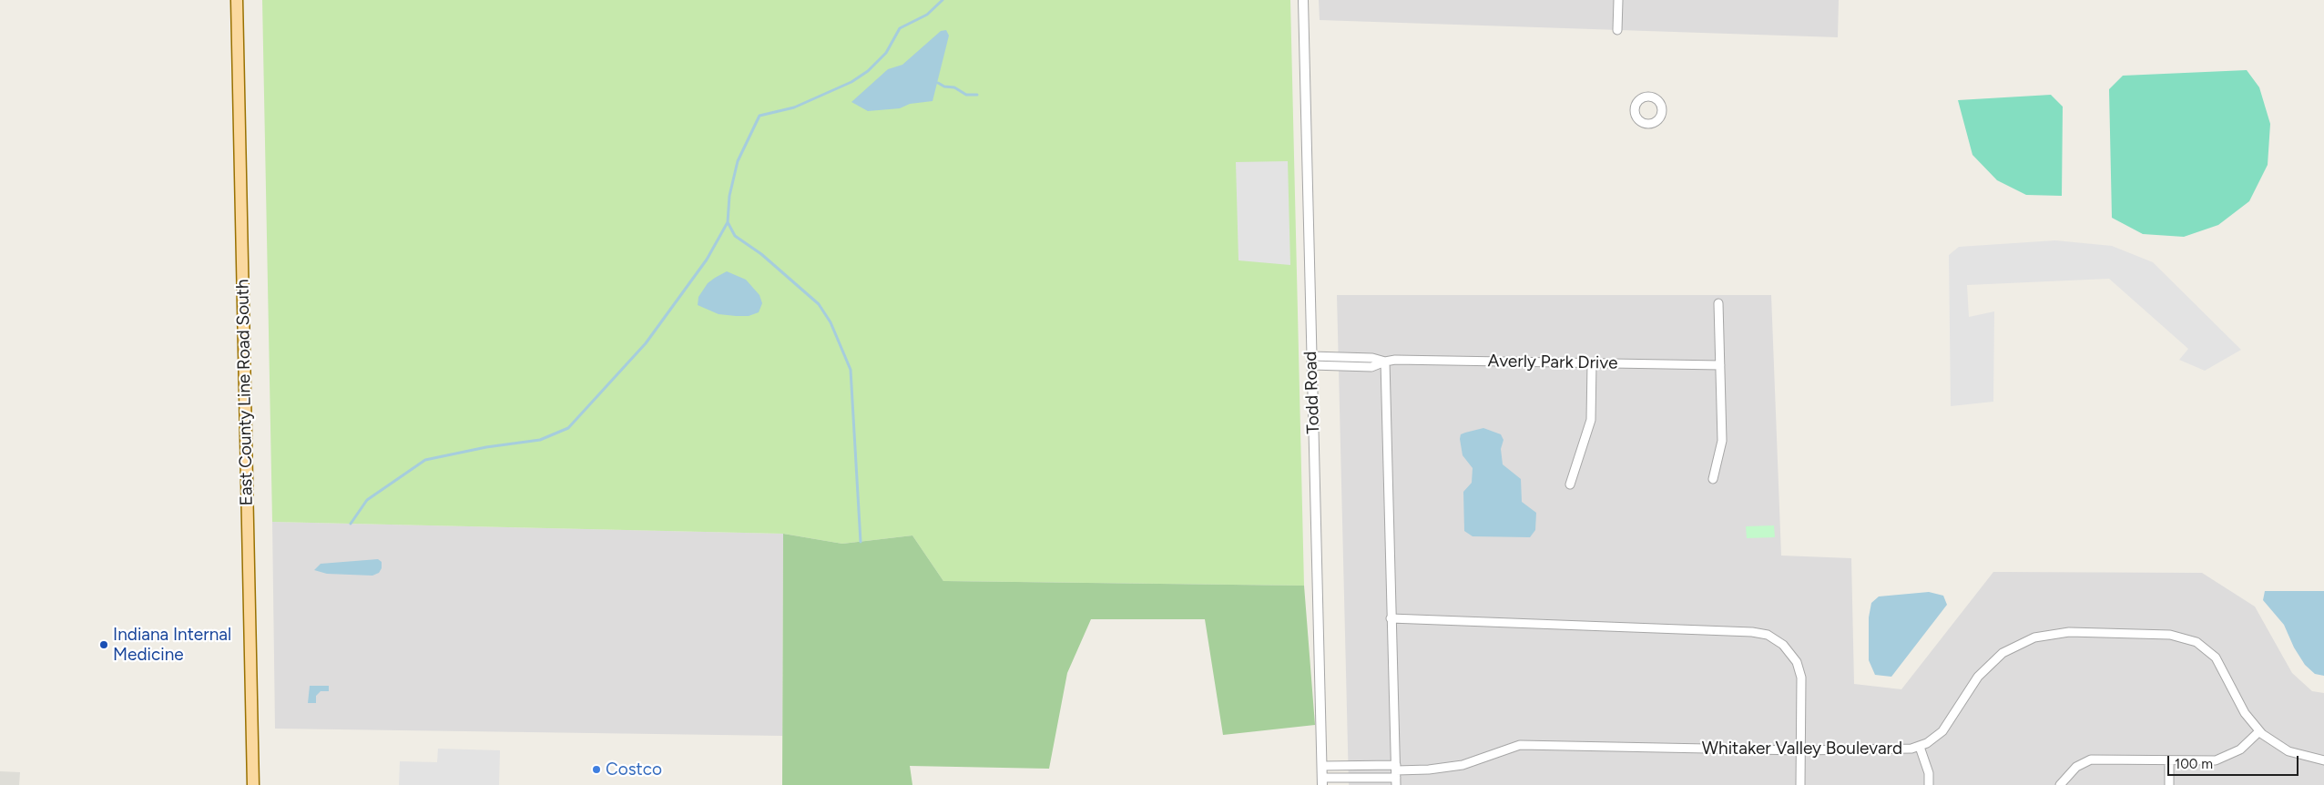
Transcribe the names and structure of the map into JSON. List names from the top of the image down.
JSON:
{
  "streets": {
    "main road": ["East County Line Road South"],
    "street": ["Averly Park Drive", "Todd Road", "Whitaker Valley Boulevard"]
  },
  "crossings": [
    ["Averly Park Drive", "Todd Road"],
    ["Todd Road", "Whitaker Valley Boulevard"]
  ],
  "places": ["Indiana Internal Medicine", "Costco"],
  "scale_bar": "100 m"
}
